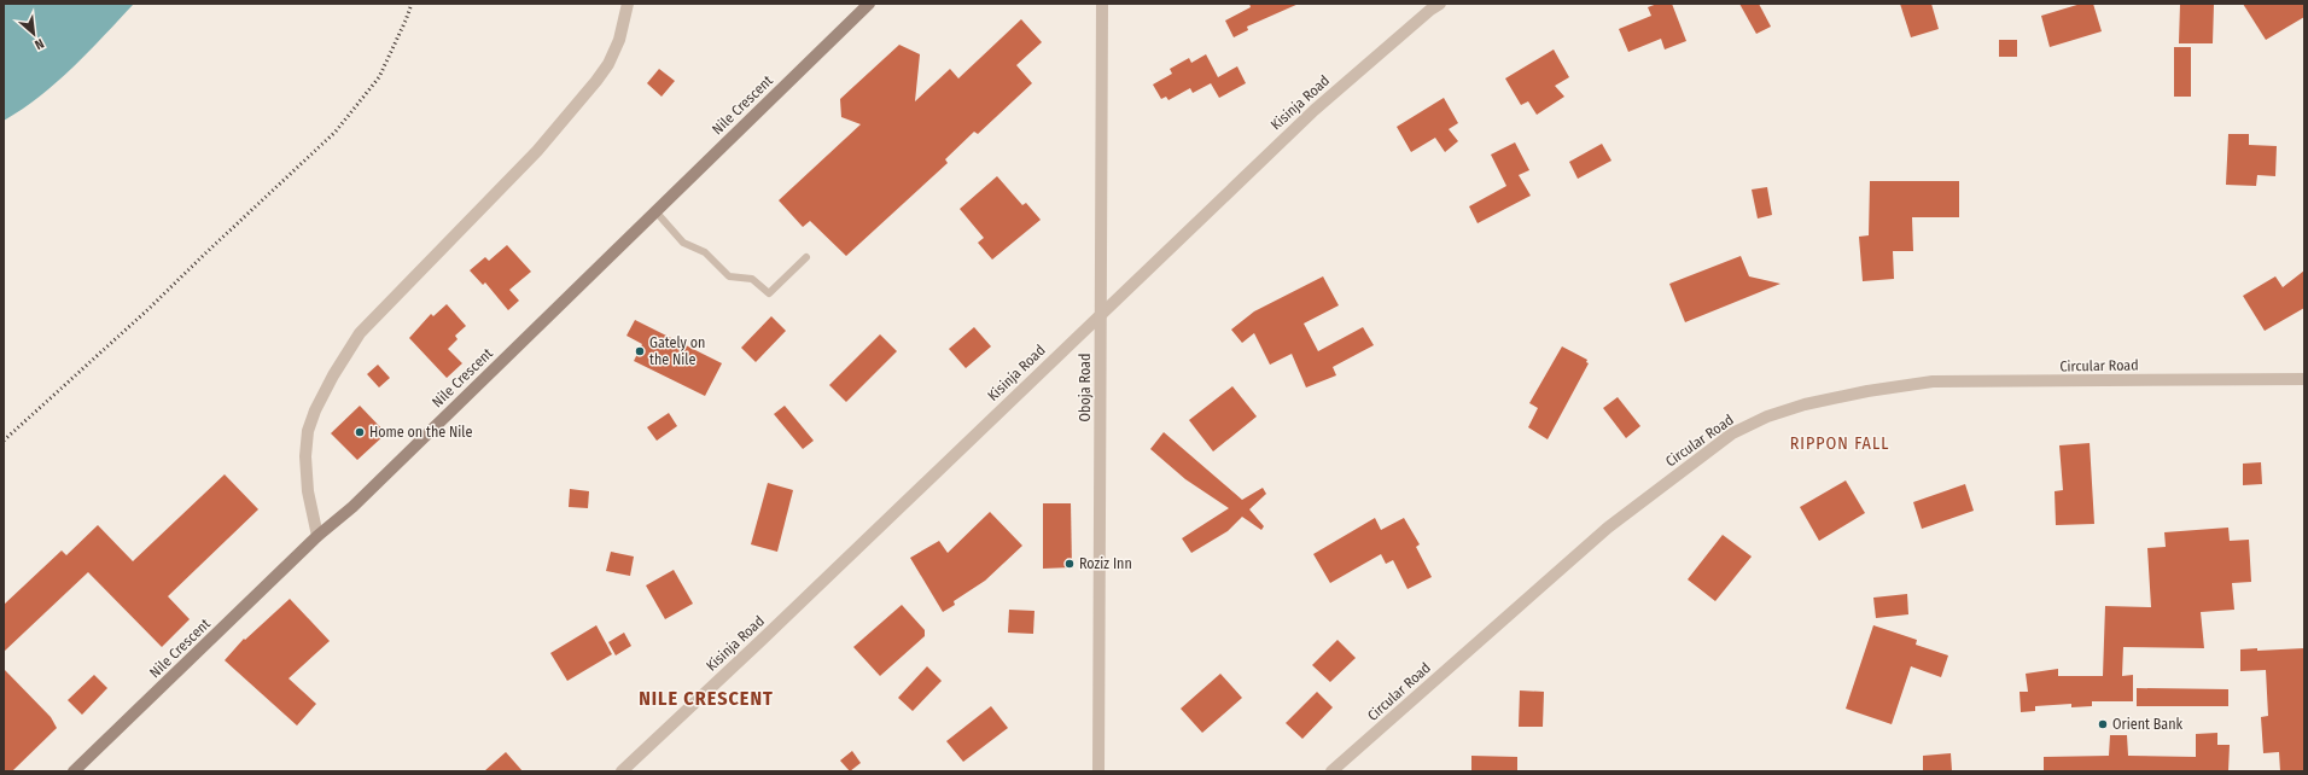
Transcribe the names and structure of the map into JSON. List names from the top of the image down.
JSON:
{
  "streets": {
    "street": [
      "Kisinja Road",
      "Nile Crescent",
      "Circular Road",
      "Oboja Road"
    ]
  },
  "crossings": [
    ["Kisinja Road", "Oboja Road"]
  ],
  "districts": ["RIPPON FALL", "NILE CRESCENT"],
  "places": [
    "Gately on the Nile",
    "Home on the Nile",
    "Roziz Inn",
    "Orient Bank"
  ],
  "north": "bottom right"
}
